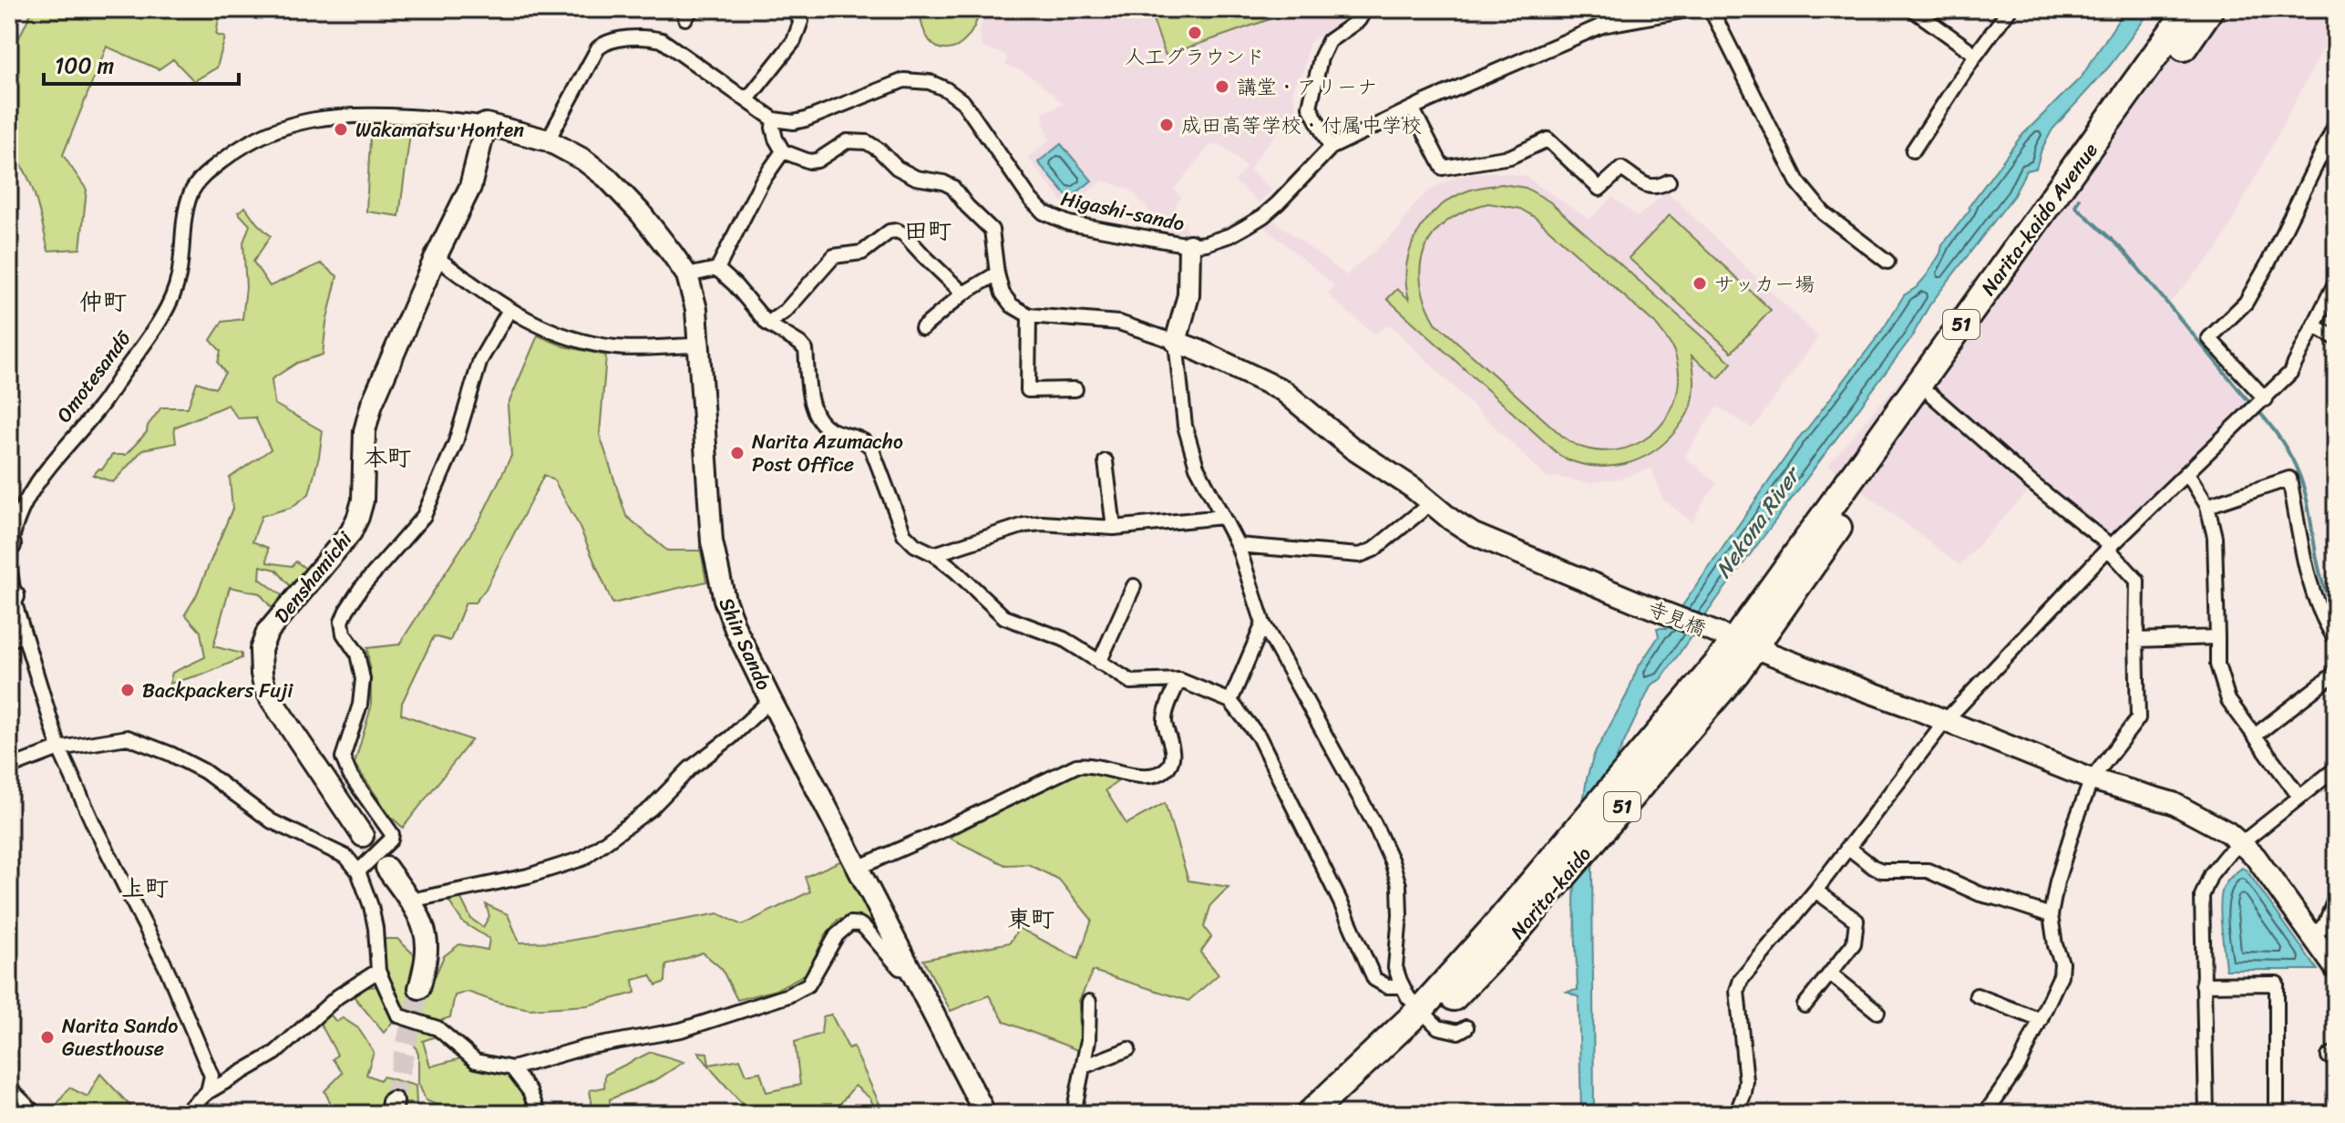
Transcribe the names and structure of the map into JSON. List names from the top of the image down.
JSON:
{
  "streets": {
    "highway": ["Narita-kaido Avenue", "51", "Narita-kaido"],
    "street": [
      "Higashi-sando",
      "Omotesandō",
      "Denshamichi",
      "寺見橋",
      "Shin Sando"
    ]
  },
  "crossings": [
    ["Narita-kaido Avenue", "寺見橋"],
    ["Narita-kaido Avenue", "Narita-kaido"],
    ["Omotesandō", "Denshamichi"],
    ["Omotesandō", "Shin Sando"],
    ["Denshamichi", "Shin Sando"],
    ["寺見橋", "Narita-kaido"]
  ],
  "districts": [
    "田町",
    "仲町",
    "本町",
    "上町",
    "東町"
  ],
  "water": ["Nekona River"],
  "places": [
    "人工グラウンド",
    "講堂・アリーナ",
    "成田高等学校・付属中学校",
    "Wakamatsu Honten",
    "サッカー場",
    "Narita Azumacho Post Office",
    "Backpackers Fuji",
    "Narita Sando Guesthouse"
  ],
  "scale_bar": "100 m"
}
